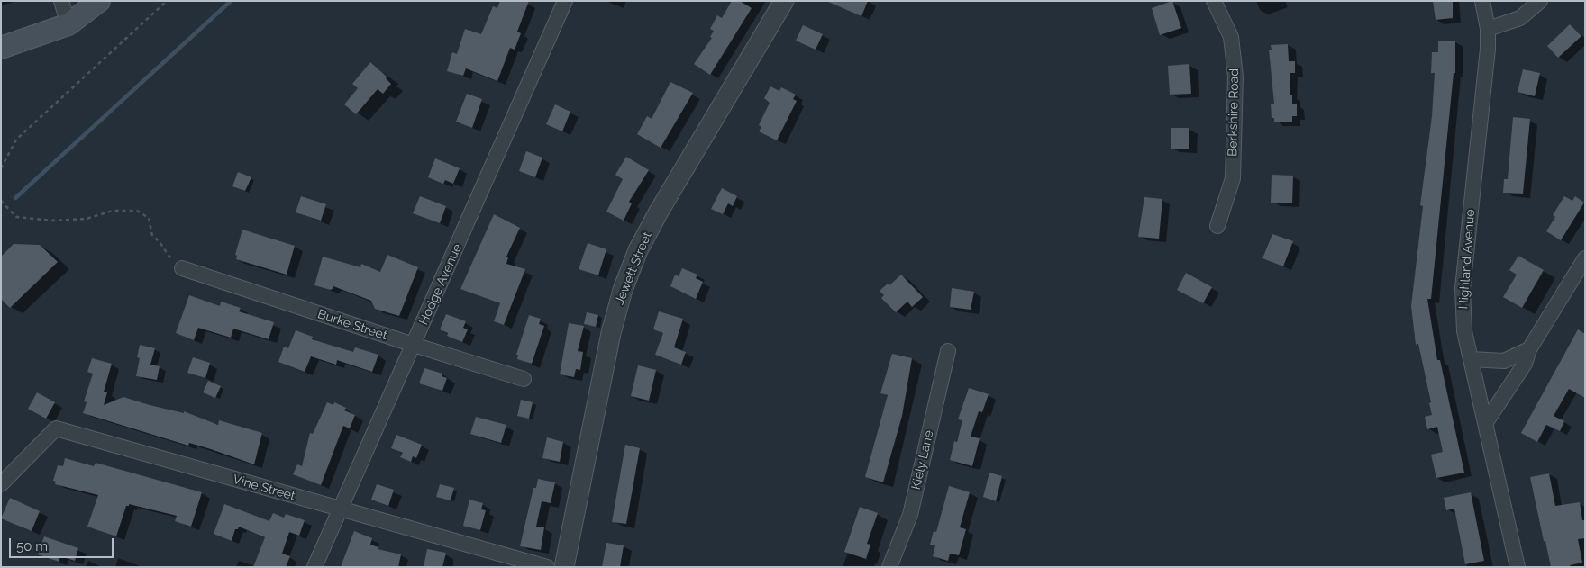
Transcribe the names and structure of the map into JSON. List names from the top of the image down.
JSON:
{
  "streets": {
    "street": [
      "Berkshire Road",
      "Highland Avenue",
      "Jewett Street",
      "Hodge Avenue",
      "Burke Street",
      "Kiely Lane",
      "Vine Street"
    ]
  },
  "crossings": [
    ["Hodge Avenue", "Burke Street"],
    ["Hodge Avenue", "Vine Street"]
  ],
  "scale_bar": "50 m"
}
